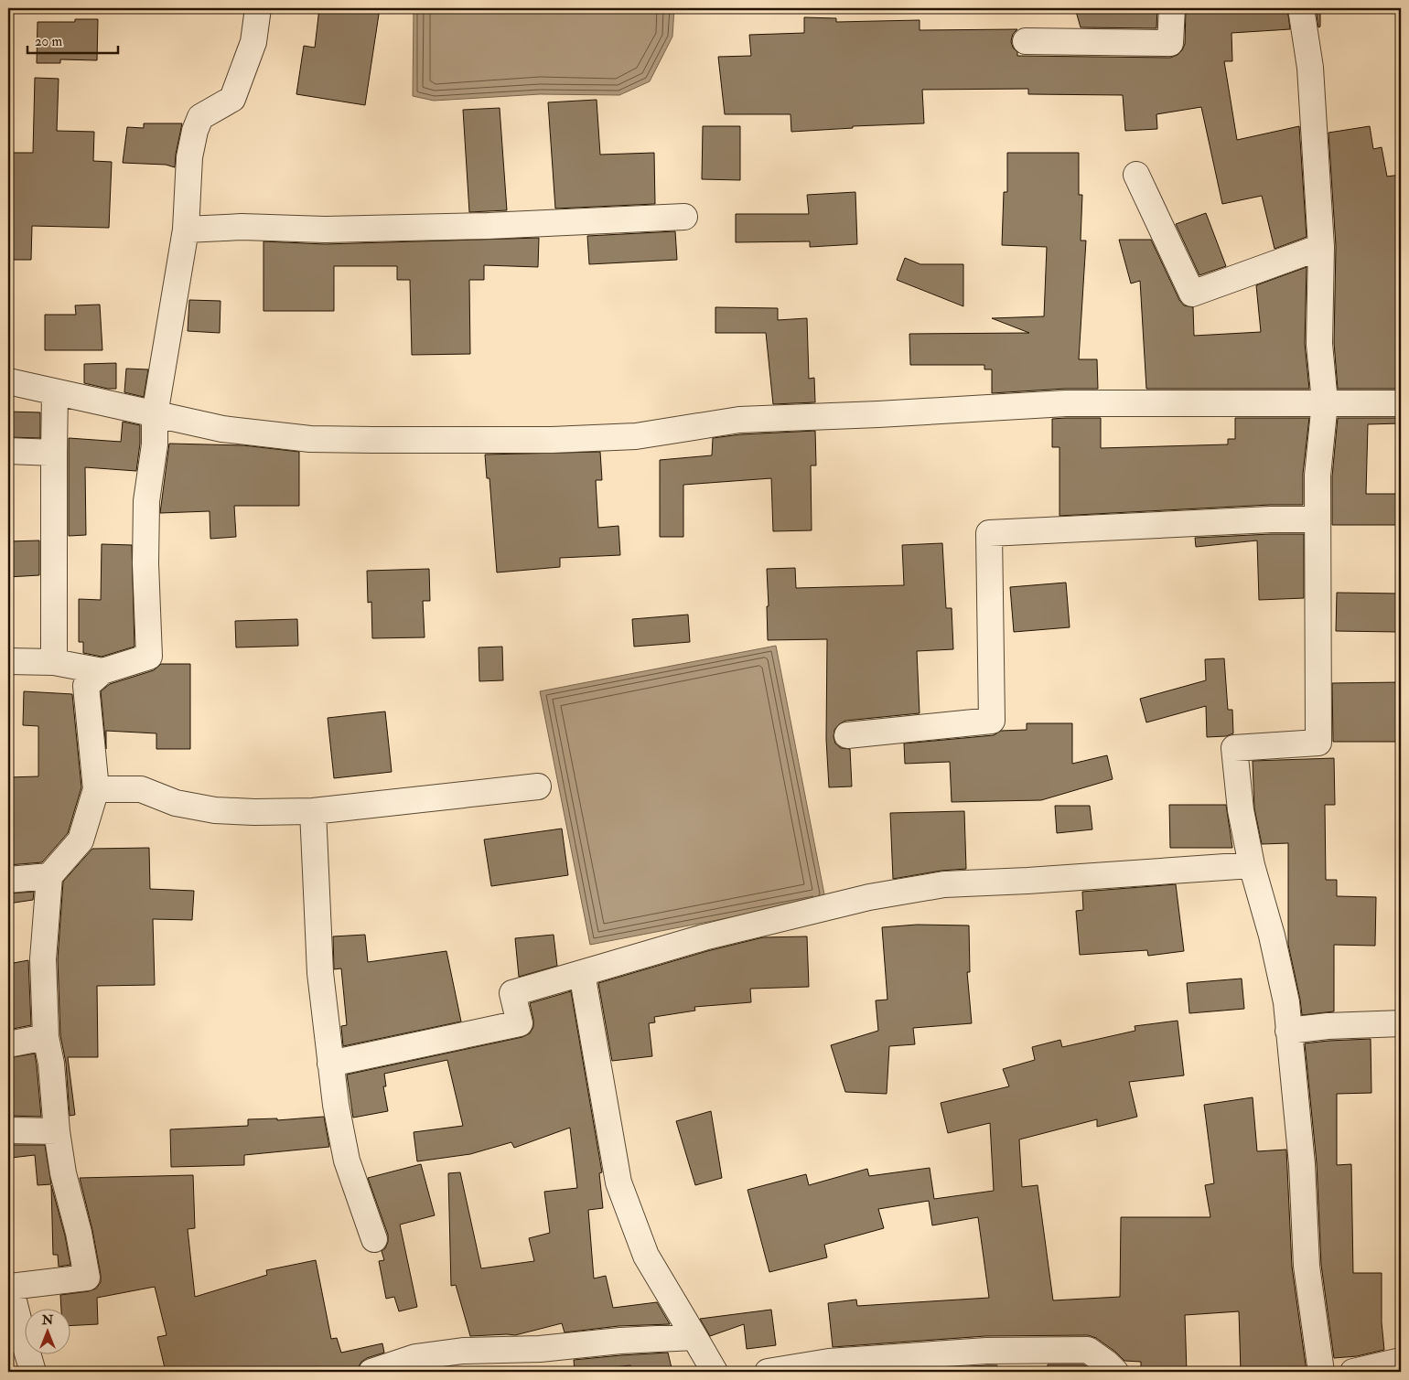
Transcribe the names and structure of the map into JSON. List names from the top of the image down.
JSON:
{
  "scale_bar": "20 m",
  "north": "top"
}
